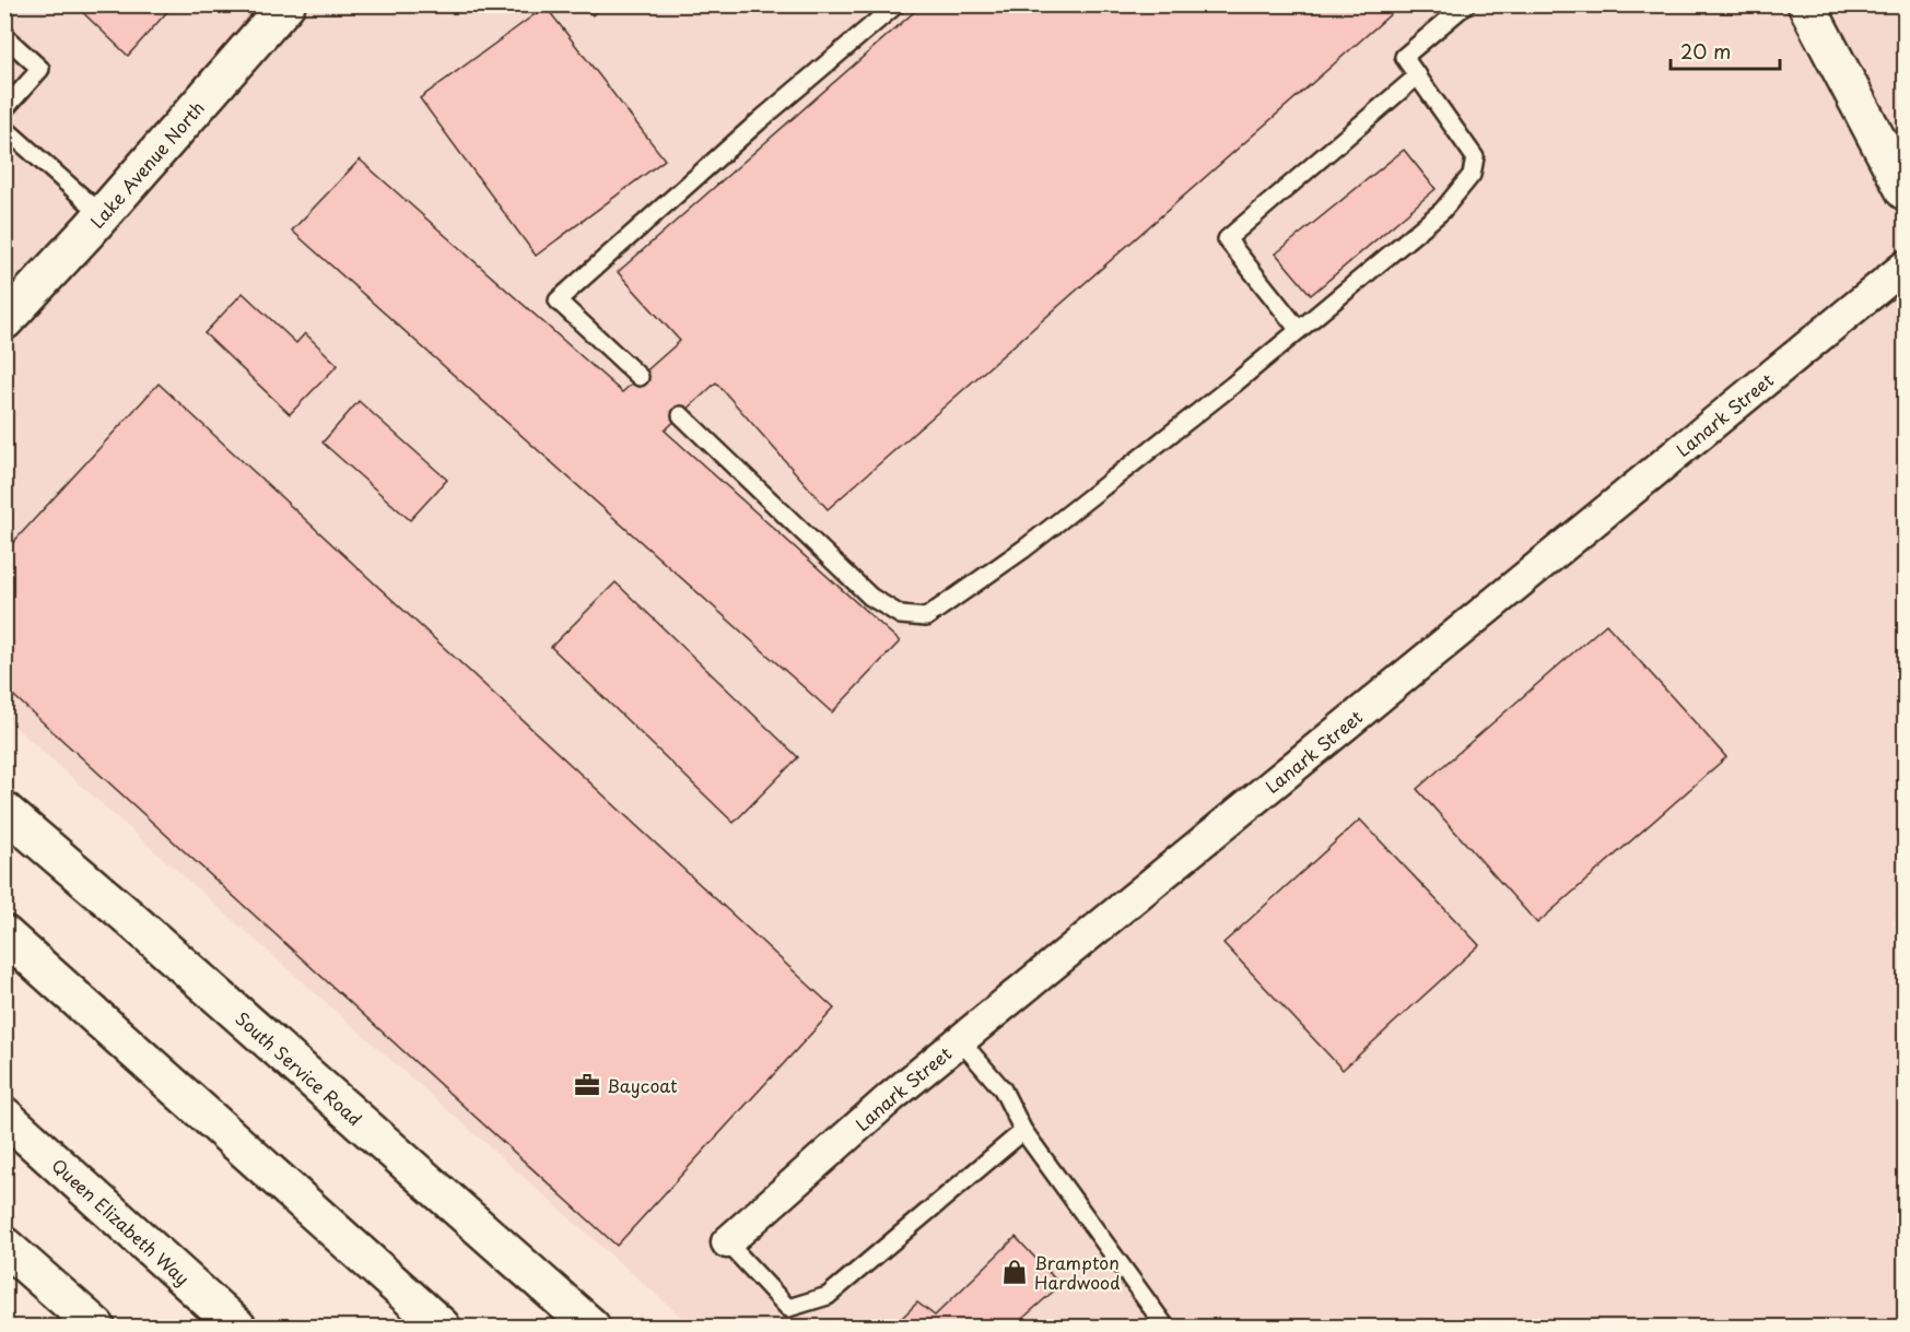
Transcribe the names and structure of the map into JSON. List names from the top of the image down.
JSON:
{
  "streets": {
    "main road": ["Lake Avenue North", "South Service Road", "Queen Elizabeth Way"],
    "street": ["Lanark Street"]
  },
  "places": {
    "office": ["Baycoat"],
    "shop": ["Brampton Hardwood"]
  },
  "scale_bar": "20 m"
}
